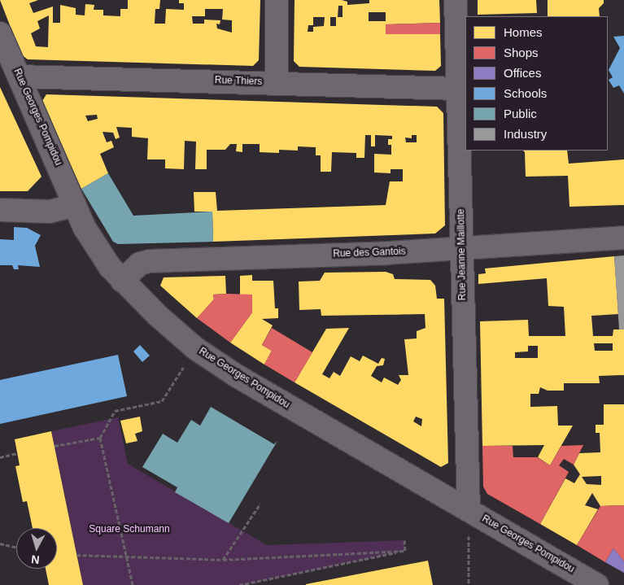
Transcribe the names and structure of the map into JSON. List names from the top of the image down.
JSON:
{
  "streets": {
    "street": [
      "Rue Thiers",
      "Rue Georges Pompidou",
      "Rue des Gantois",
      "Rue Jeanne Maillotte"
    ]
  },
  "crossings": [
    ["Rue Thiers", "Rue Georges Pompidou"],
    ["Rue Thiers", "Rue Jeanne Maillotte"],
    ["Rue Georges Pompidou", "Rue des Gantois"],
    ["Rue Georges Pompidou", "Rue Jeanne Maillotte"],
    ["Rue des Gantois", "Rue Jeanne Maillotte"]
  ],
  "parks": ["Square Schumann"],
  "legend": [
    "Homes",
    "Shops",
    "Offices",
    "Schools",
    "Public",
    "Industry"
  ],
  "north": "bottom"
}
